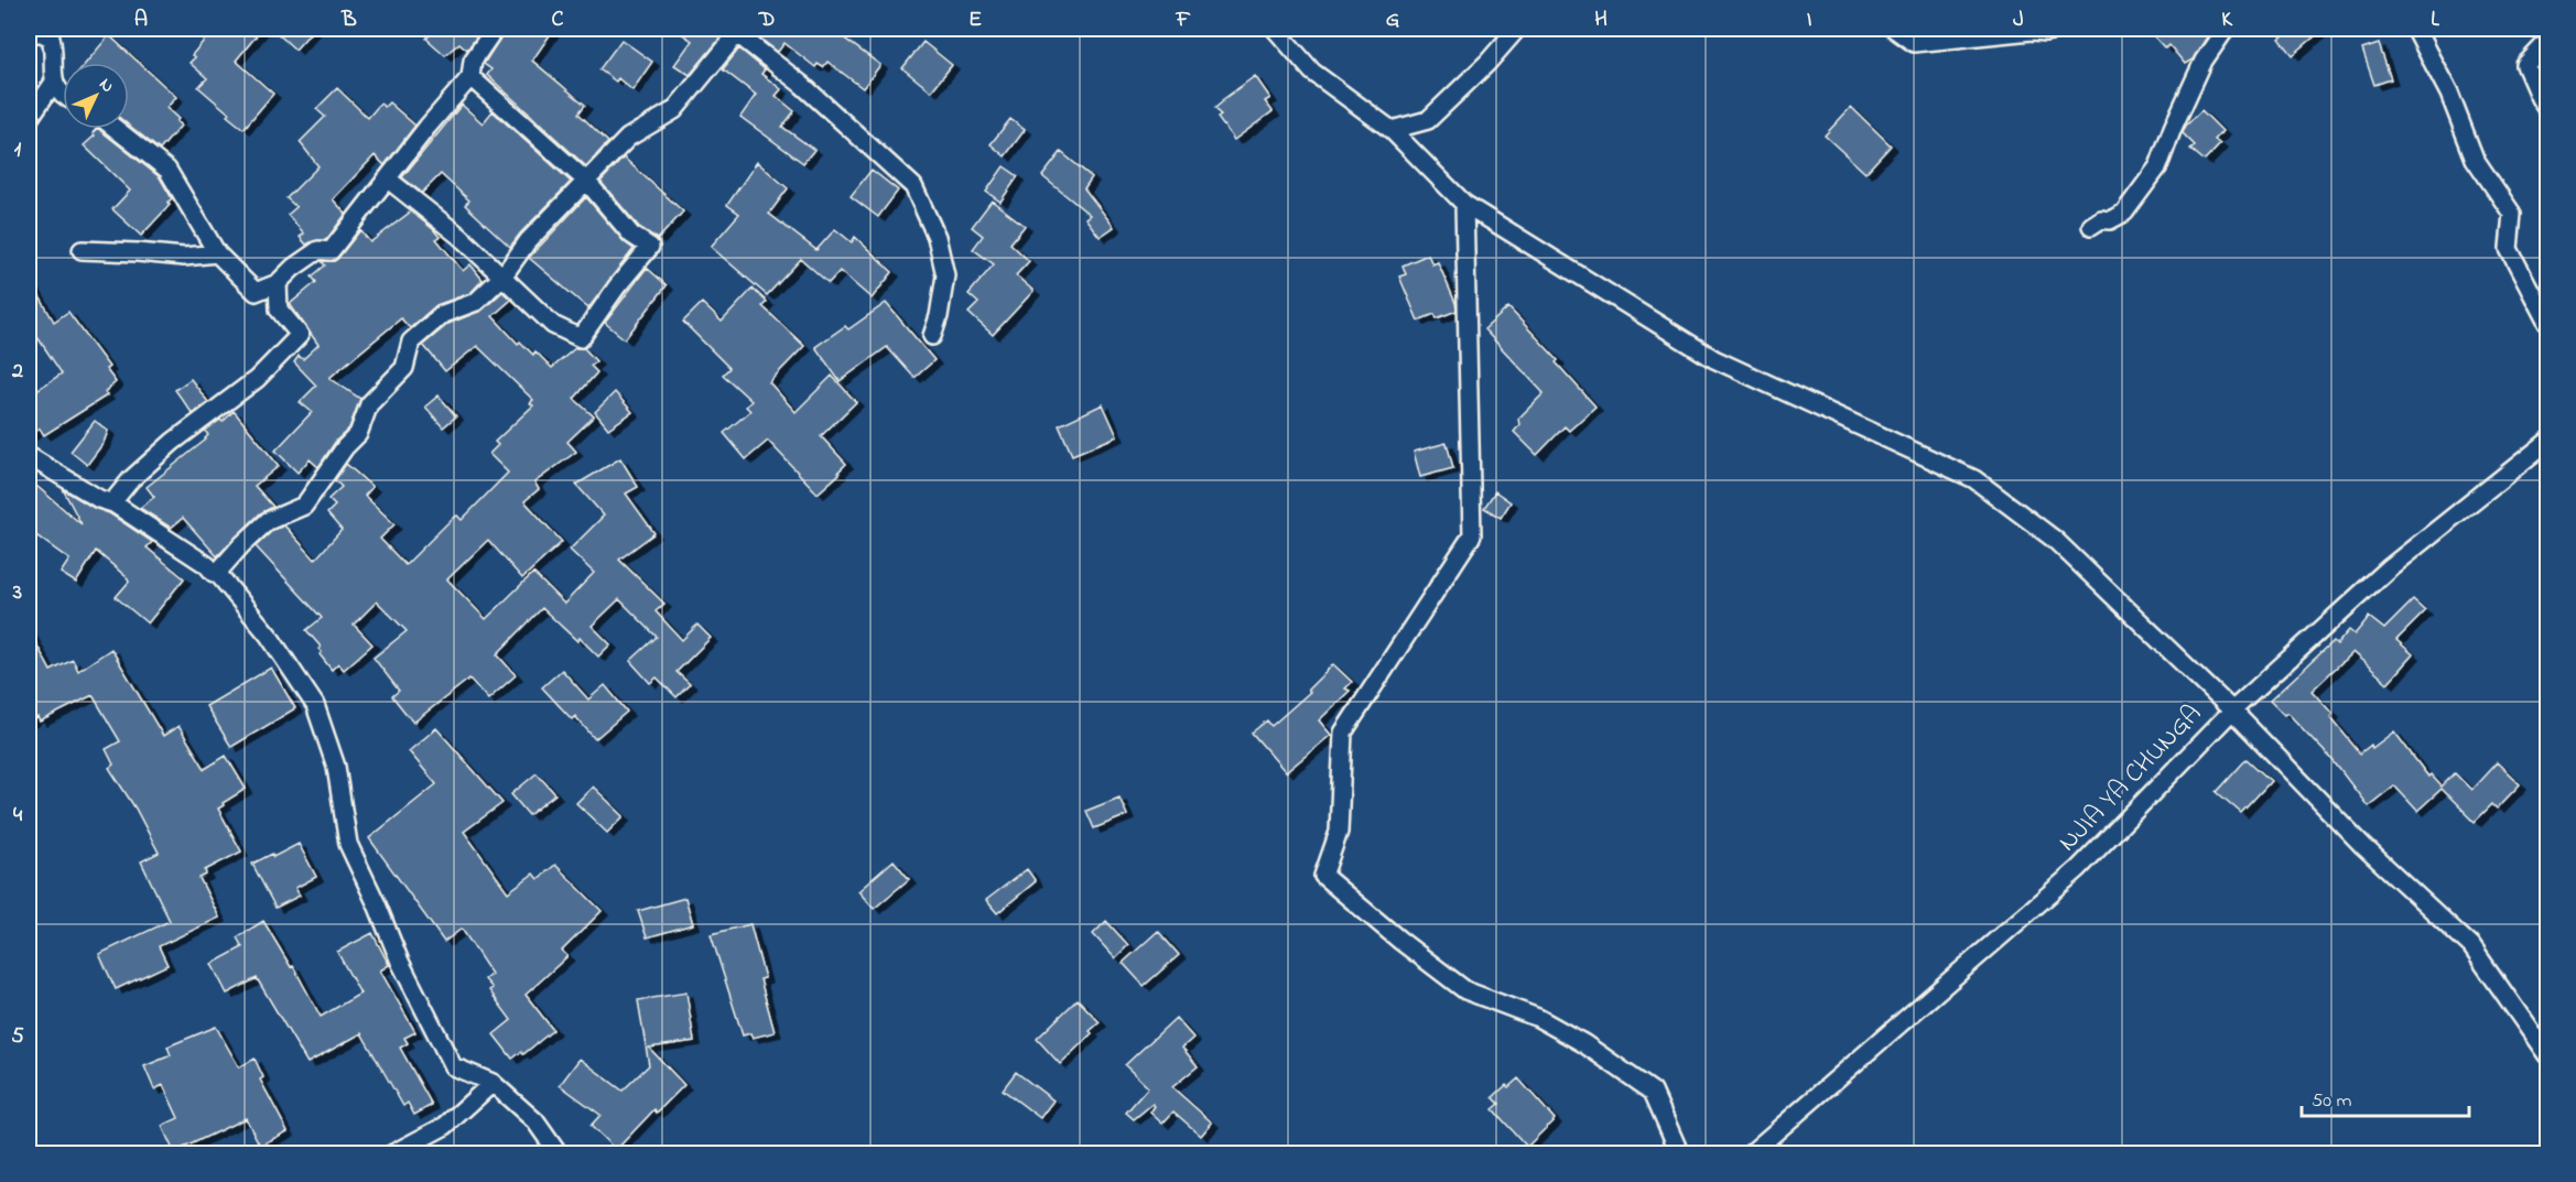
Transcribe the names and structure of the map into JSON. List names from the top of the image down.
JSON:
{
  "streets": {
    "street": ["NJIA YA CHUNGA"]
  },
  "scale_bar": "50 m",
  "north": "top right",
  "grid": {
    "columns": [
      "A",
      "B",
      "C",
      "D",
      "E",
      "F",
      "G",
      "H",
      "I",
      "J",
      "K",
      "L"
    ],
    "rows": [
      "1",
      "2",
      "3",
      "4",
      "5"
    ]
  }
}
